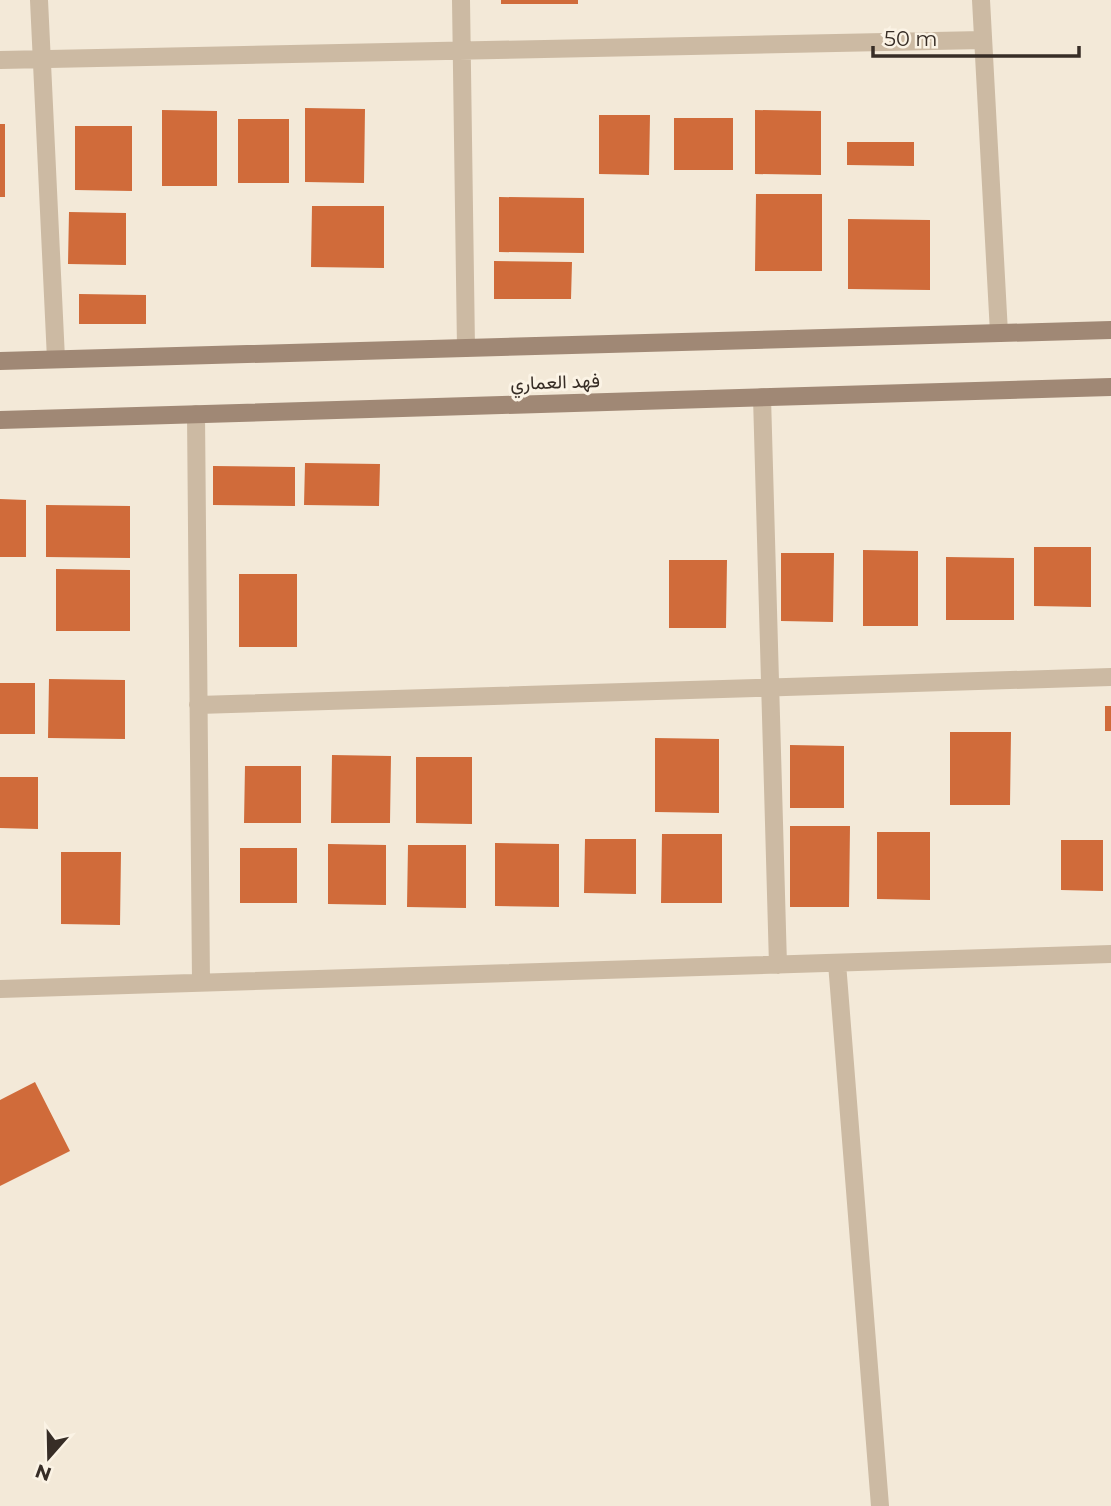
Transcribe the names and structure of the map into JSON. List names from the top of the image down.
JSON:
{
  "streets": {
    "street": ["فهد العماري"]
  },
  "scale_bar": "50 m",
  "north": "bottom"
}
